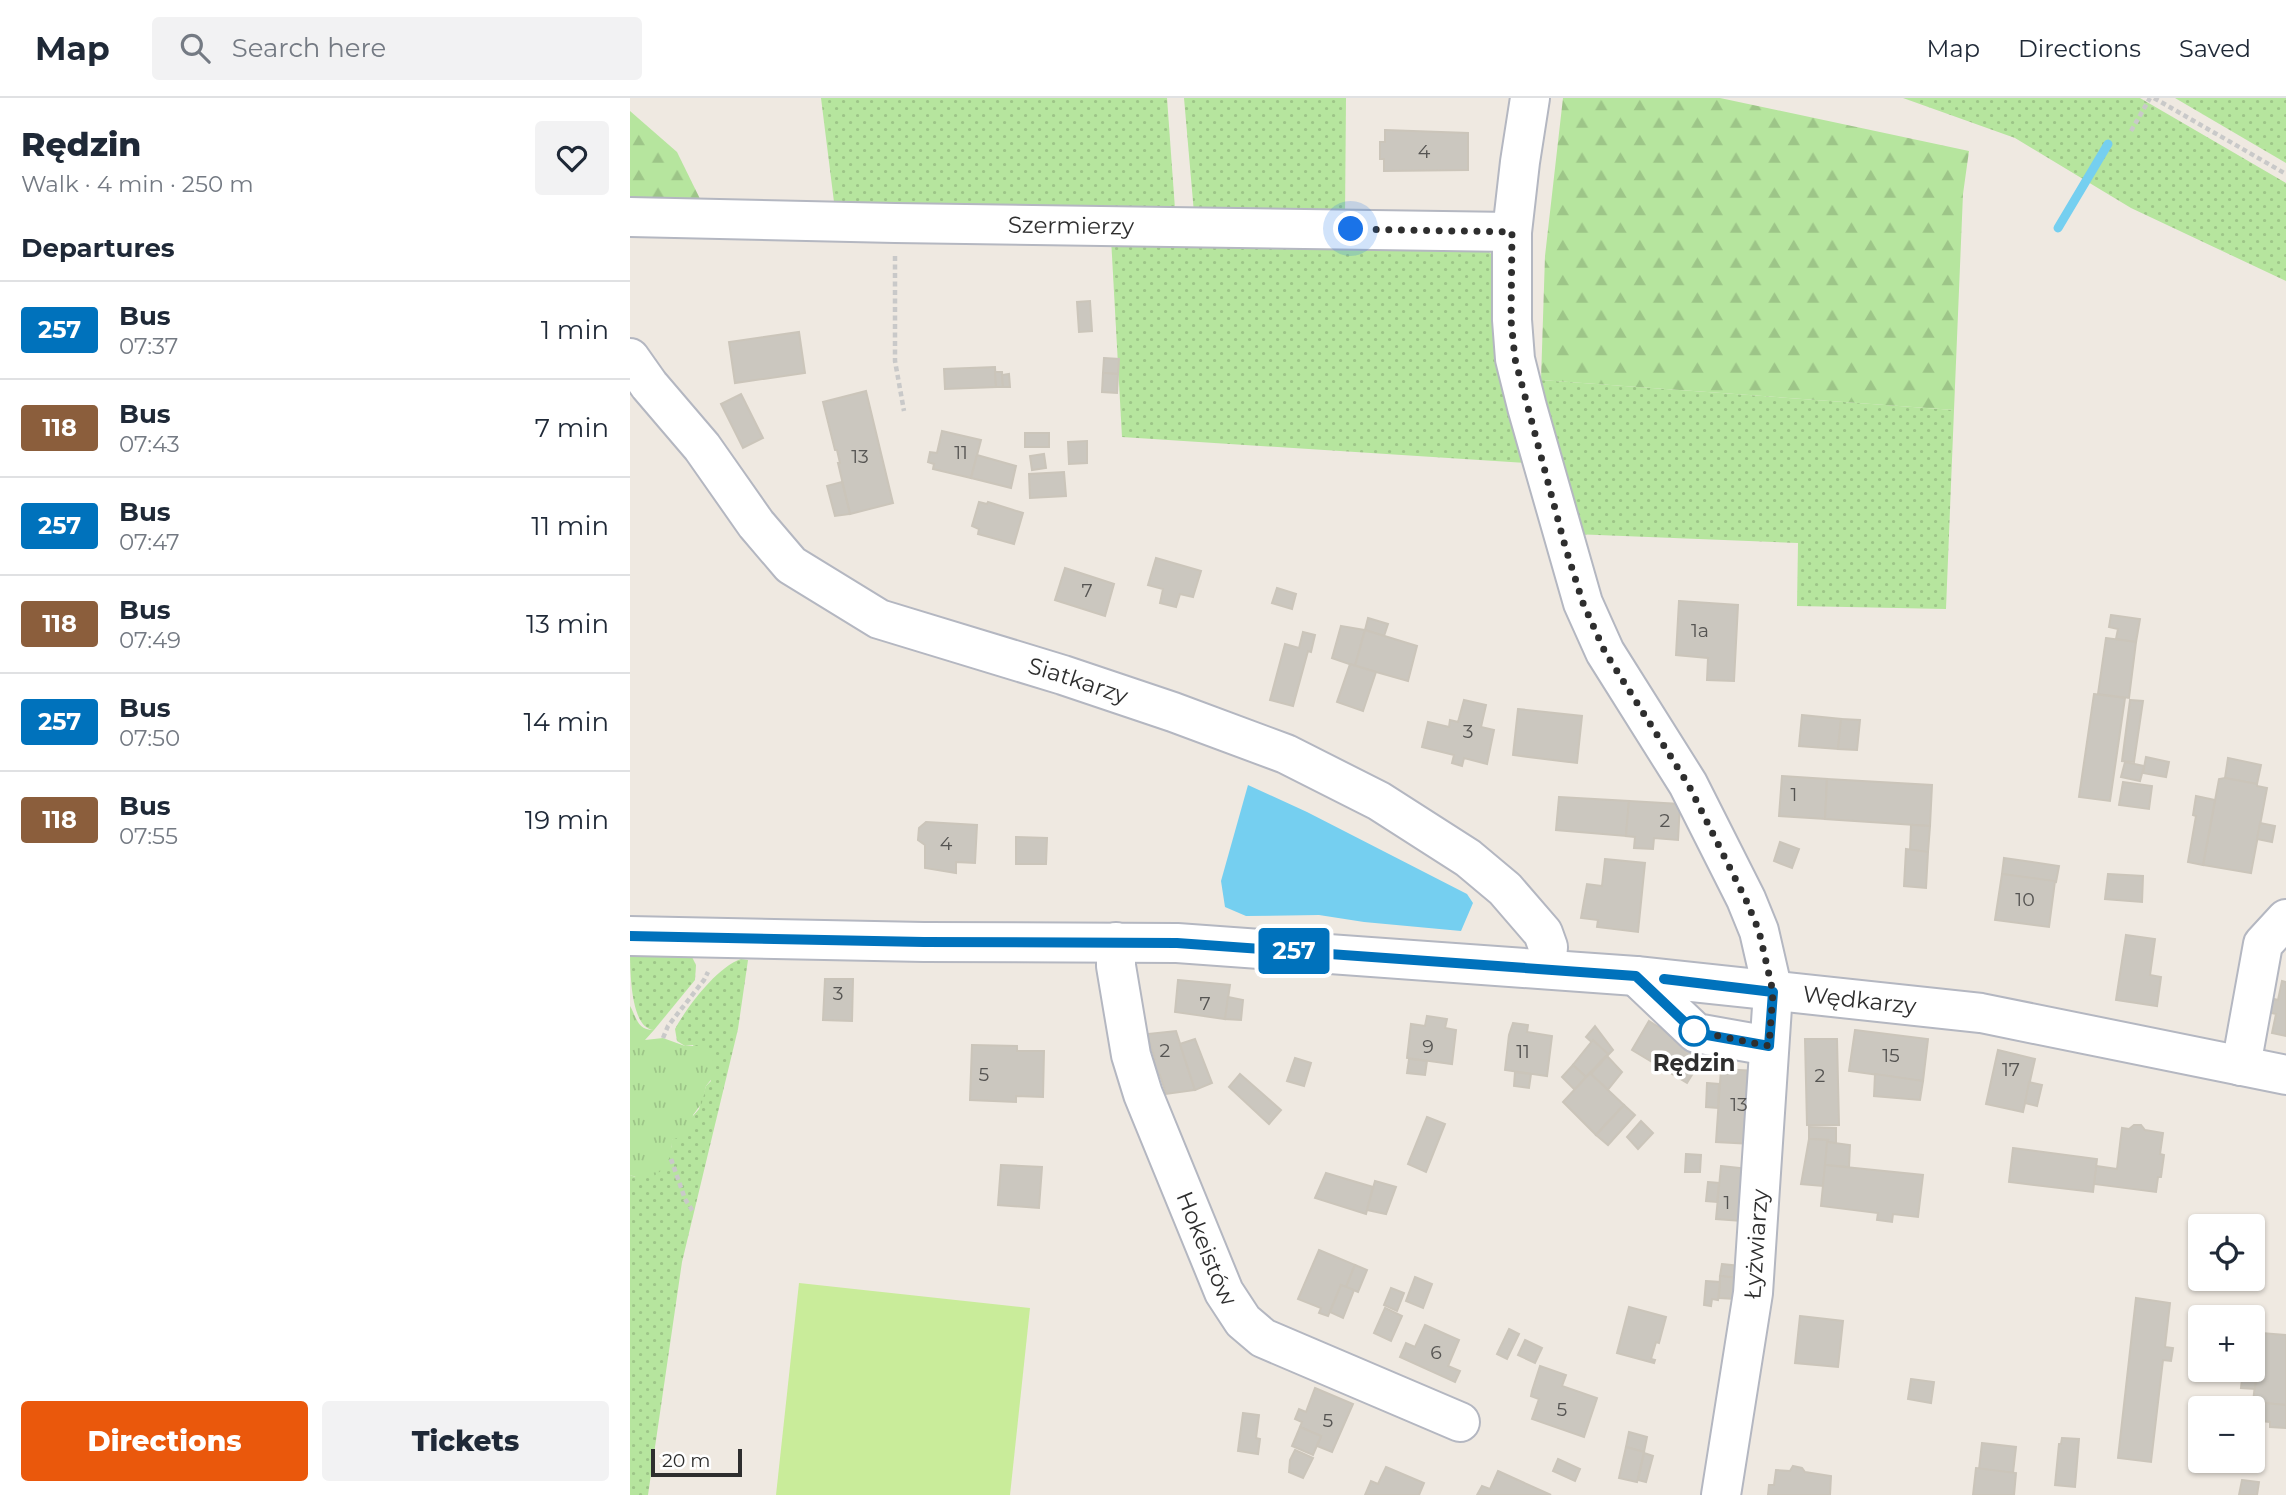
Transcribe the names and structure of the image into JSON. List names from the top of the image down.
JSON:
{
  "streets": {
    "street": [
      "Szermierzy",
      "Siatkarzy",
      "Wędkarzy",
      "Łyżwiarzy",
      "Hokeistów"
    ]
  },
  "crossings": [
    ["Szermierzy", "Łyżwiarzy"],
    ["Siatkarzy", "Wędkarzy"],
    ["Wędkarzy", "Łyżwiarzy"],
    ["Wędkarzy", "Hokeistów"]
  ],
  "places": ["Rędzin"],
  "lines": ["bus line 257"],
  "house_numbers": [
    "4",
    "11",
    "13",
    "7",
    "1a",
    "3",
    "1",
    "2",
    "4",
    "10",
    "3",
    "7",
    "9",
    "2",
    "11",
    "15",
    "17",
    "5",
    "2",
    "13",
    "1",
    "6",
    "5",
    "5"
  ],
  "scale_bar": "20 m",
  "page": {
    "header": "Map",
    "search": "Search here",
    "nav": ["Map", "Directions", "Saved"],
    "heading": [
      ["Rędzin", "Walk · 4 min · 250 m"],
      "Departures"
    ],
    "on_map": "257",
    "list": [
      {
        "mark": "257",
        "name": "Bus",
        "note": "07:37",
        "value": "1 min"
      },
      {
        "mark": "118",
        "name": "Bus",
        "note": "07:43",
        "value": "7 min"
      },
      {
        "mark": "257",
        "name": "Bus",
        "note": "07:47",
        "value": "11 min"
      },
      {
        "mark": "118",
        "name": "Bus",
        "note": "07:49",
        "value": "13 min"
      },
      {
        "mark": "257",
        "name": "Bus",
        "note": "07:50",
        "value": "14 min"
      },
      {
        "mark": "118",
        "name": "Bus",
        "note": "07:55",
        "value": "19 min"
      }
    ],
    "map_buttons": ["+", "−"],
    "buttons": ["Directions", "Tickets"],
    "scale": "20 m"
  }
}
